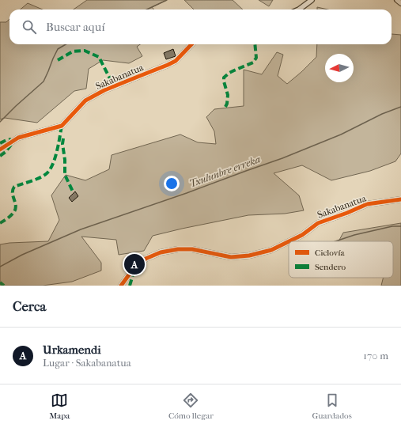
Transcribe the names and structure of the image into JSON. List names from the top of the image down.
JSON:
{
  "streets": {
    "street": ["Sakabanatua"]
  },
  "water": ["Txulunbre erreka"],
  "legend": ["Ciclovía", "Sendero"],
  "north": "left",
  "page": {
    "search": "Buscar aquí",
    "pins": "A",
    "heading": "Cerca",
    "list": [
      {
        "mark": "A",
        "name": "Urkamendi",
        "note": "Lugar · Sakabanatua",
        "value": "170 m"
      }
    ],
    "nav": ["Mapa", "Cómo llegar", "Guardados"]
  }
}
